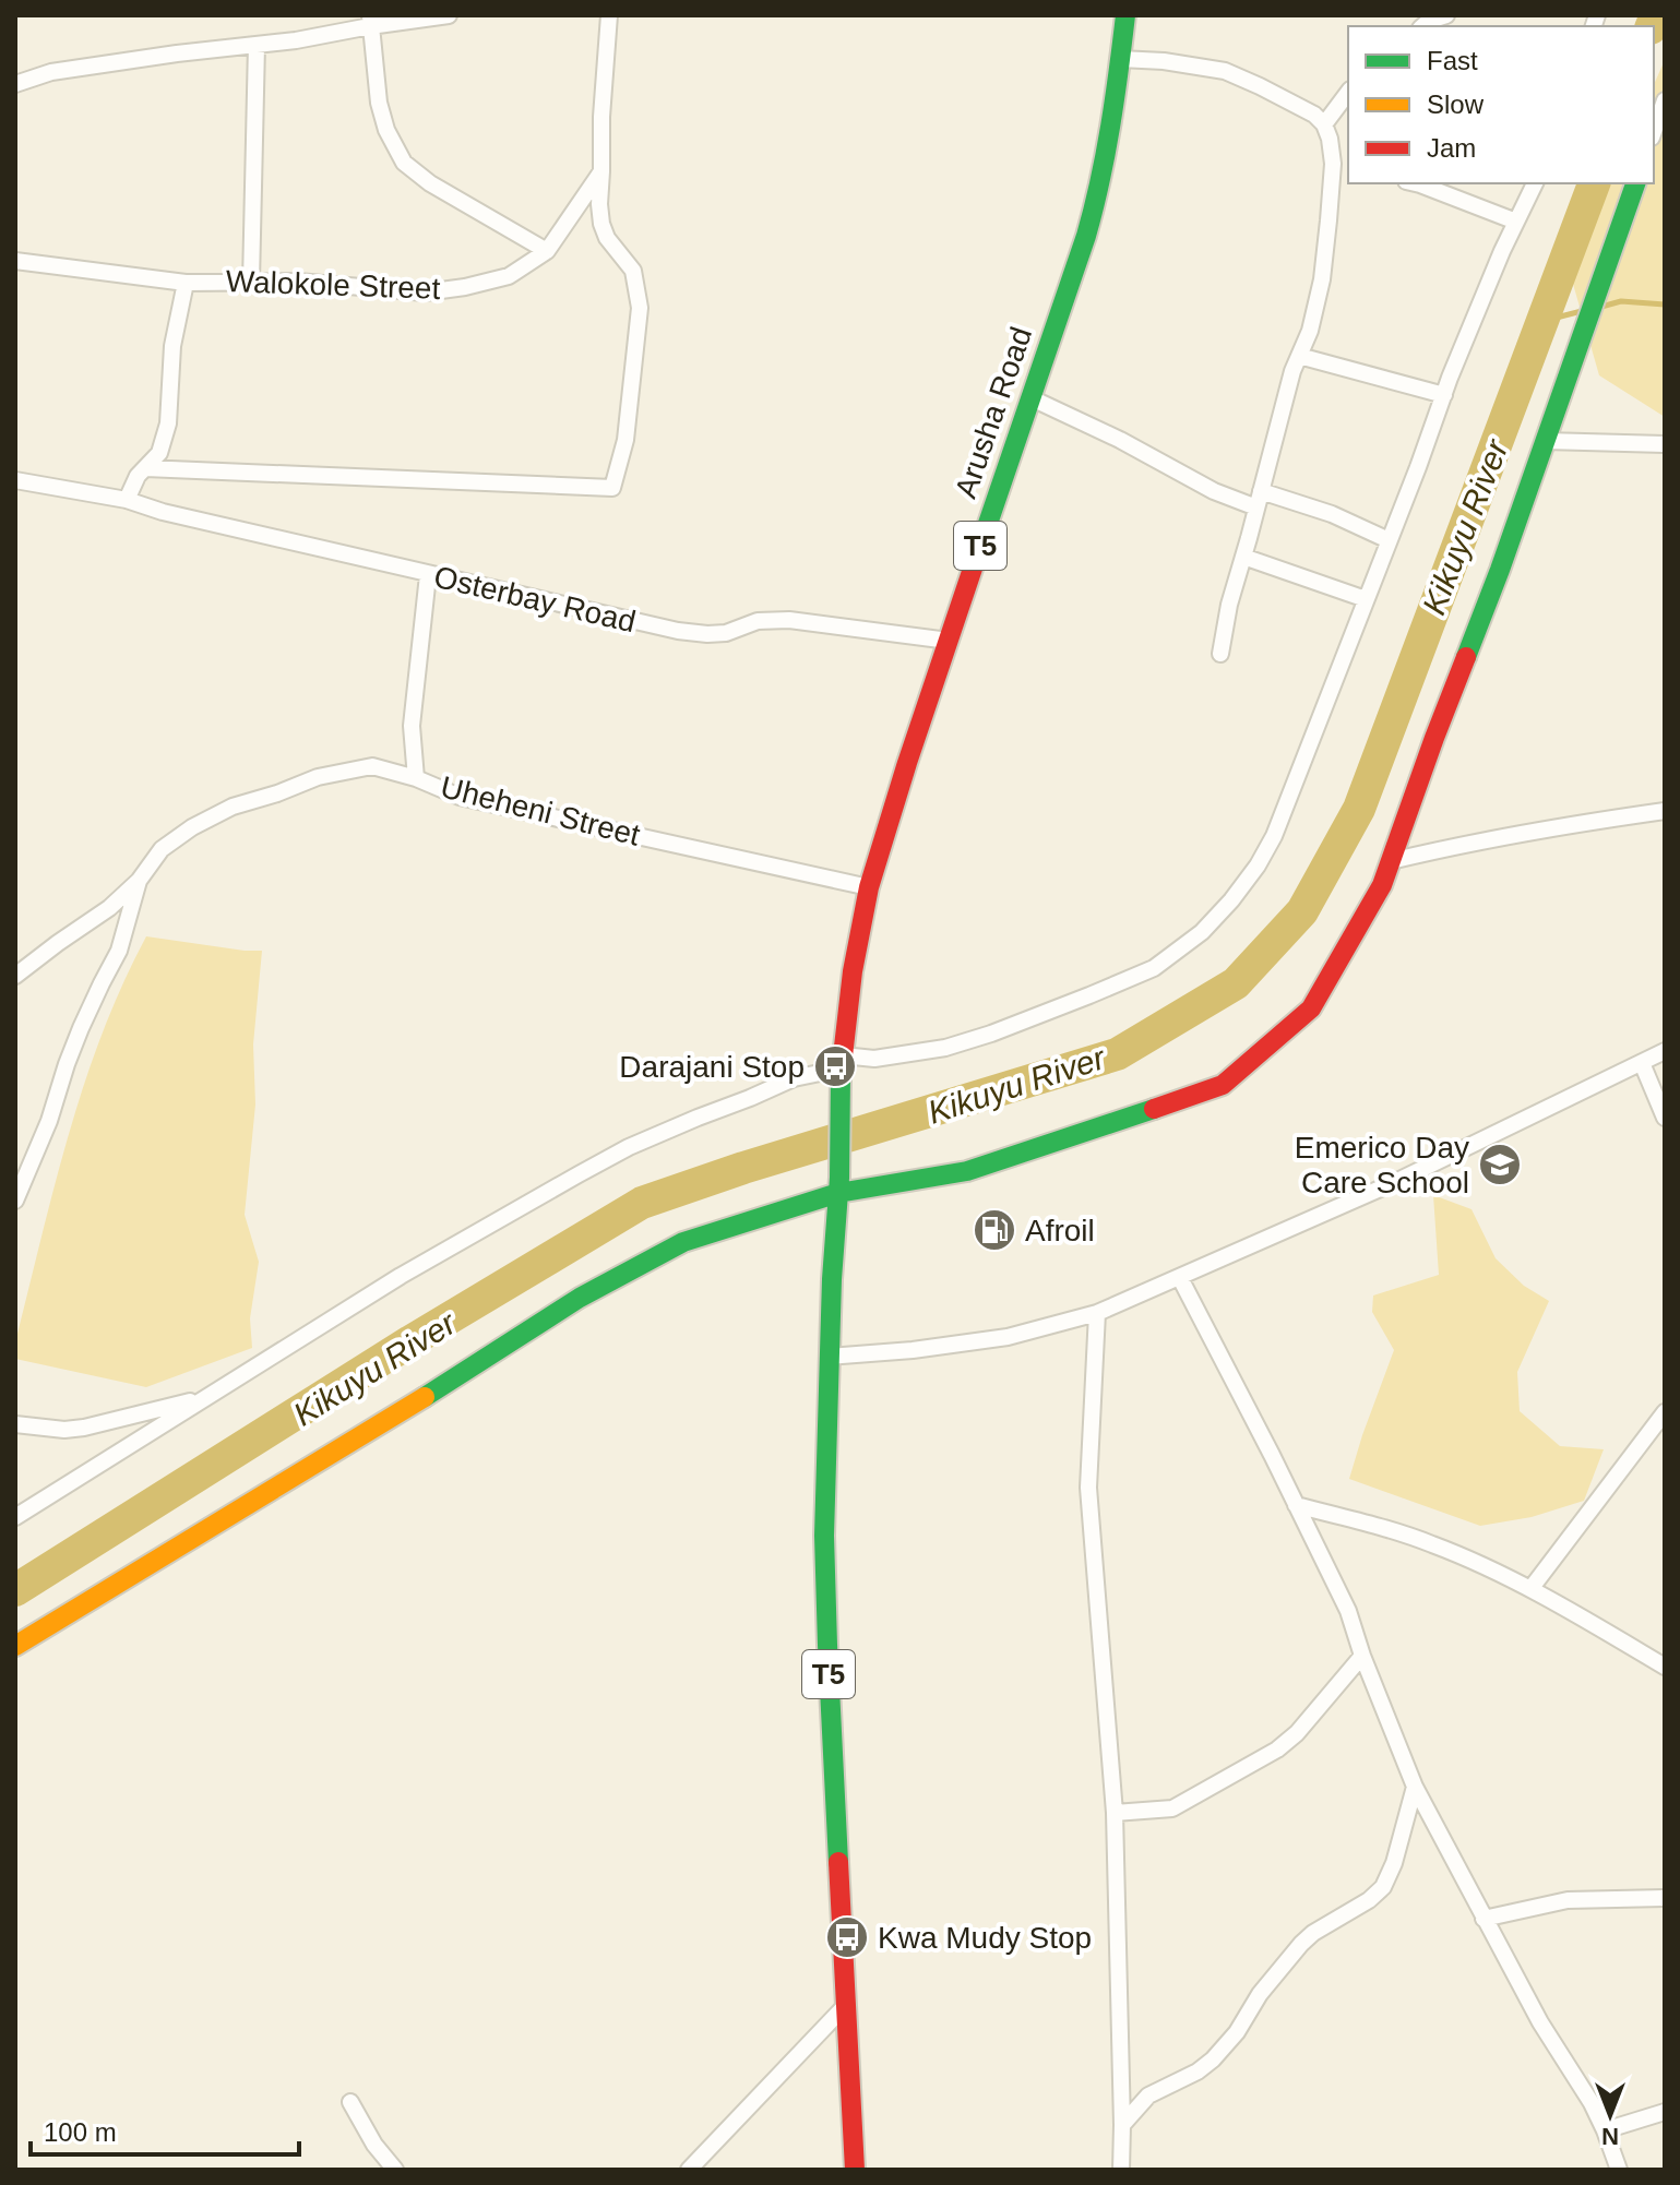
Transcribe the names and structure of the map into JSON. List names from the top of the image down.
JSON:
{
  "streets": {
    "main road": ["Arusha Road", "T5"],
    "street": ["Walokole Street", "Osterbay Road", "Uheheni Street"]
  },
  "crossings": [
    ["Arusha Road", "T5"],
    ["Arusha Road", "Osterbay Road"],
    ["Arusha Road", "Uheheni Street"]
  ],
  "water": ["Kikuyu River"],
  "places": {
    "bus stop": ["Darajani Stop", "Kwa Mudy Stop"],
    "school or university": ["Emerico Day Care School"],
    "fuel station": ["Afroil"]
  },
  "legend": ["Fast", "Slow", "Jam"],
  "scale_bar": "100 m",
  "north": "bottom"
}
